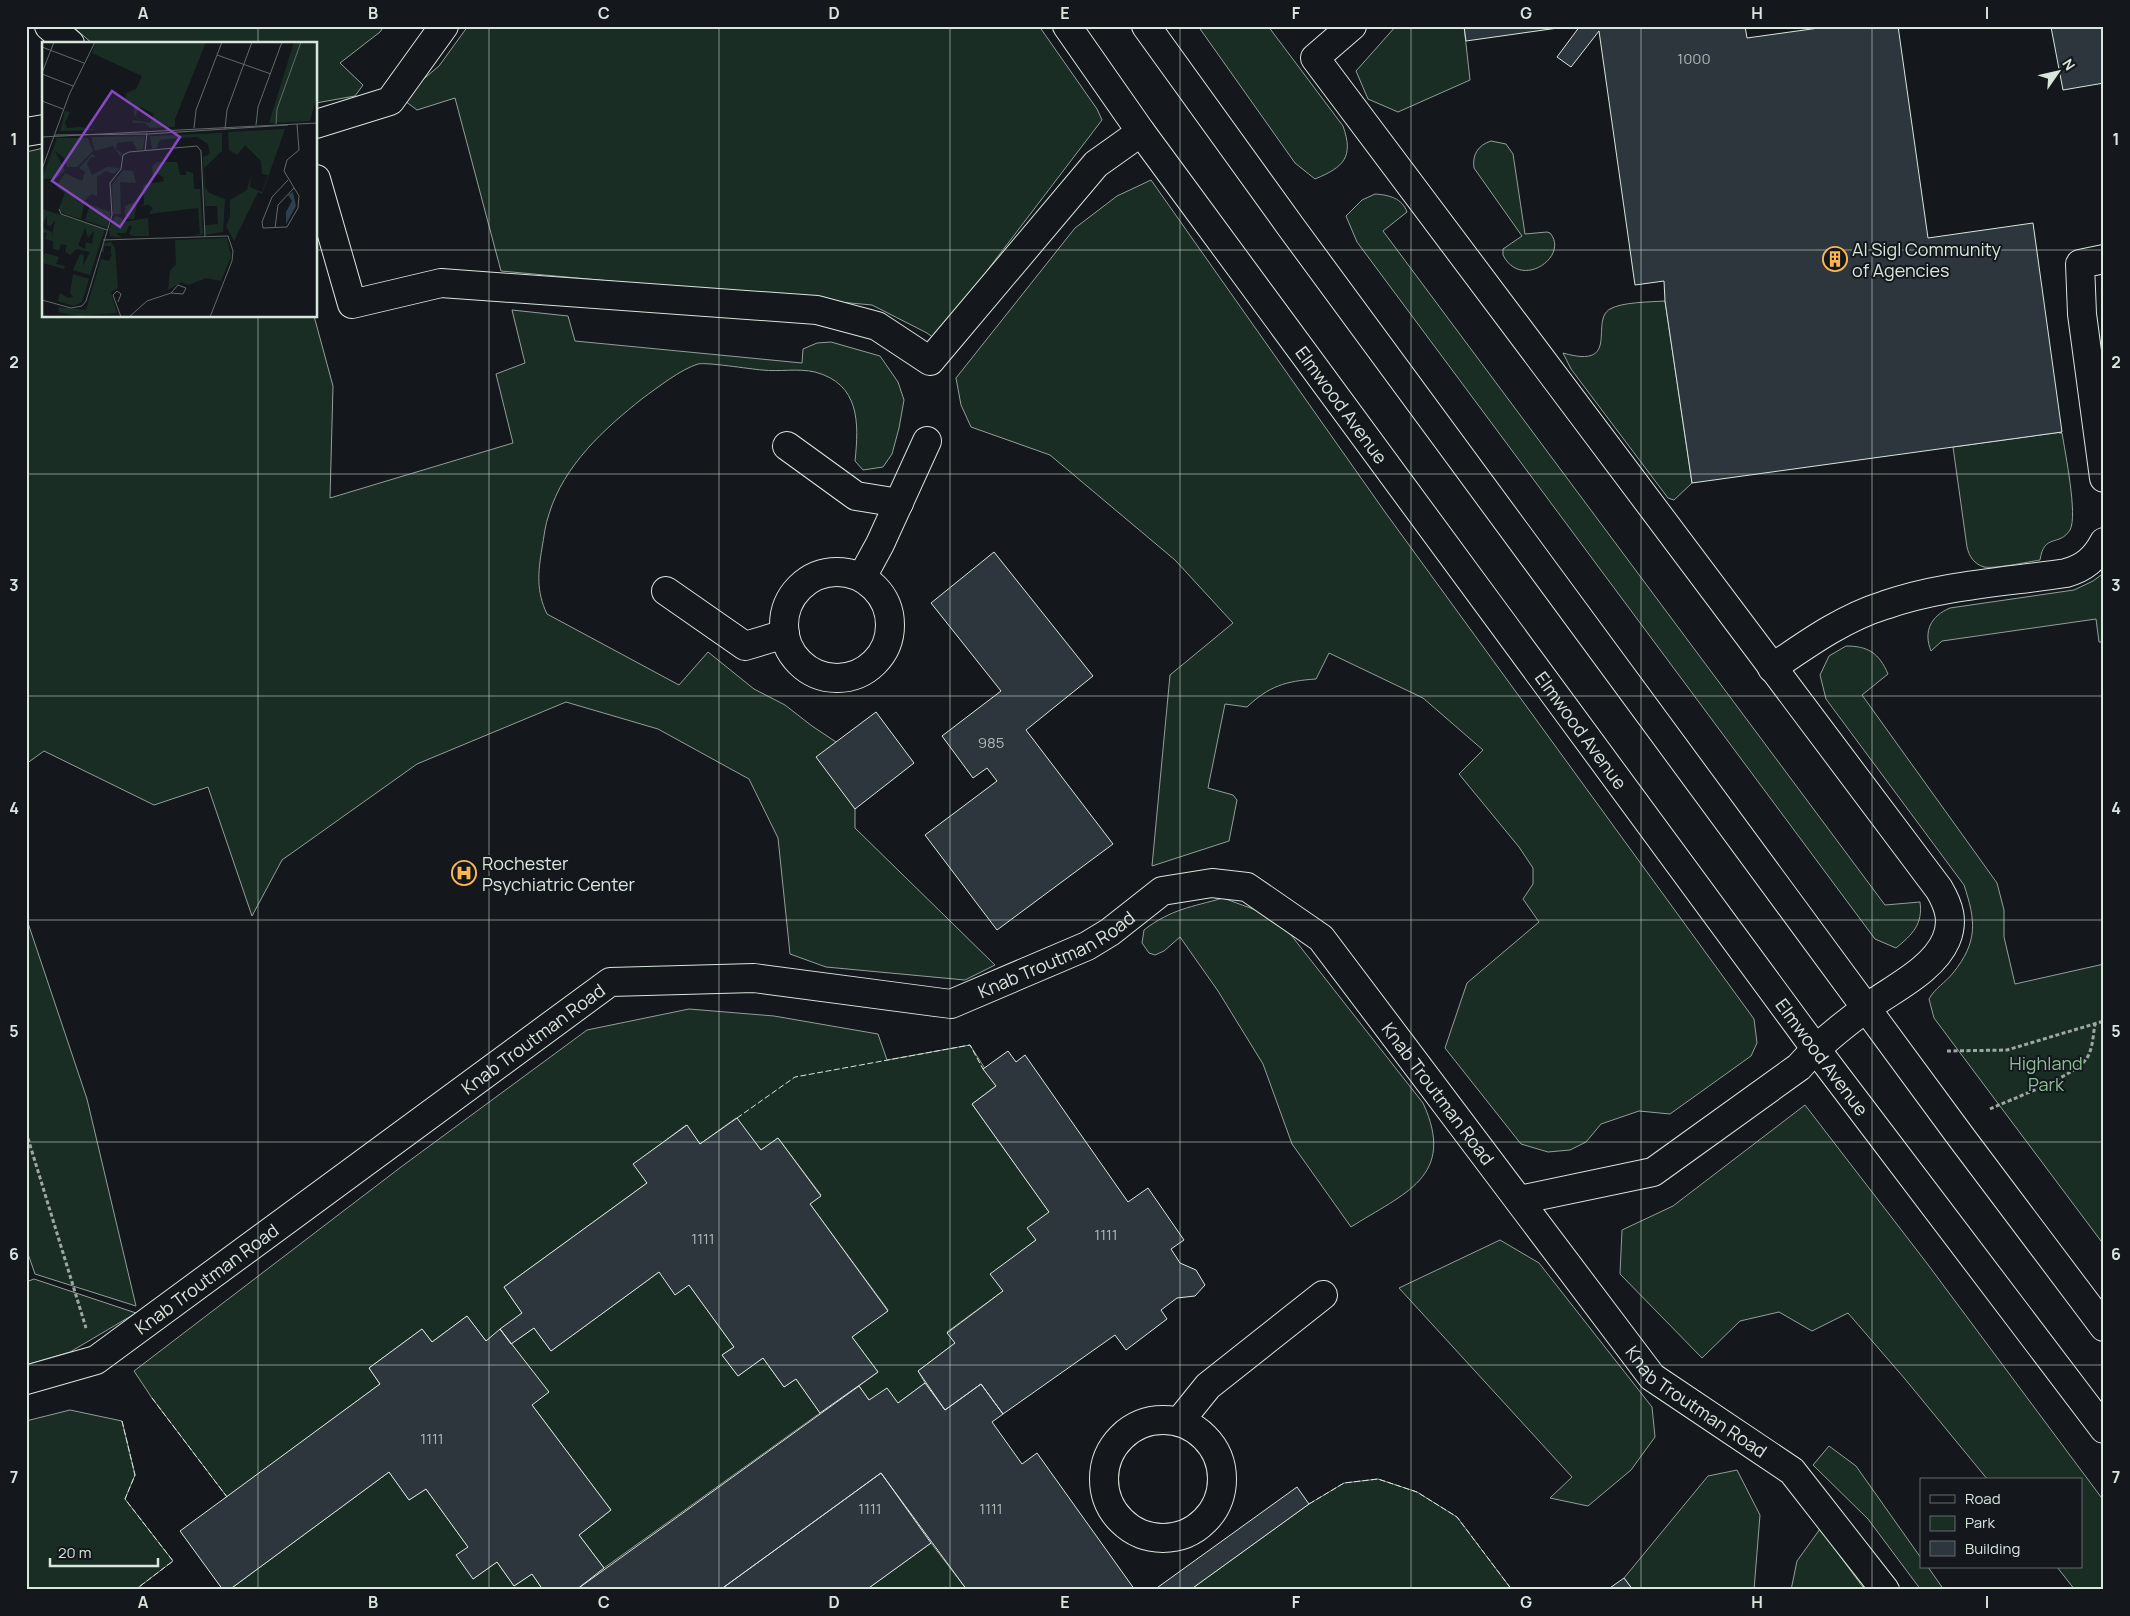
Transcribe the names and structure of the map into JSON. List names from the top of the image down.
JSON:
{
  "streets": {
    "main road": ["Elmwood Avenue", "Knab Troutman Road"]
  },
  "parks": ["Highland Park"],
  "places": {
    "building": ["Al Sigl Community of Agencies"],
    "hospital": ["Rochester Psychiatric Center"]
  },
  "house_numbers": [
    "1000",
    "985",
    "1111",
    "1111",
    "1111",
    "1111",
    "1111"
  ],
  "legend": ["Road", "Park", "Building"],
  "scale_bar": "20 m",
  "north": "top right",
  "grid": {
    "columns": [
      "A",
      "B",
      "C",
      "D",
      "E",
      "F",
      "G",
      "H",
      "I"
    ],
    "rows": [
      "1",
      "2",
      "3",
      "4",
      "5",
      "6",
      "7"
    ]
  }
}
